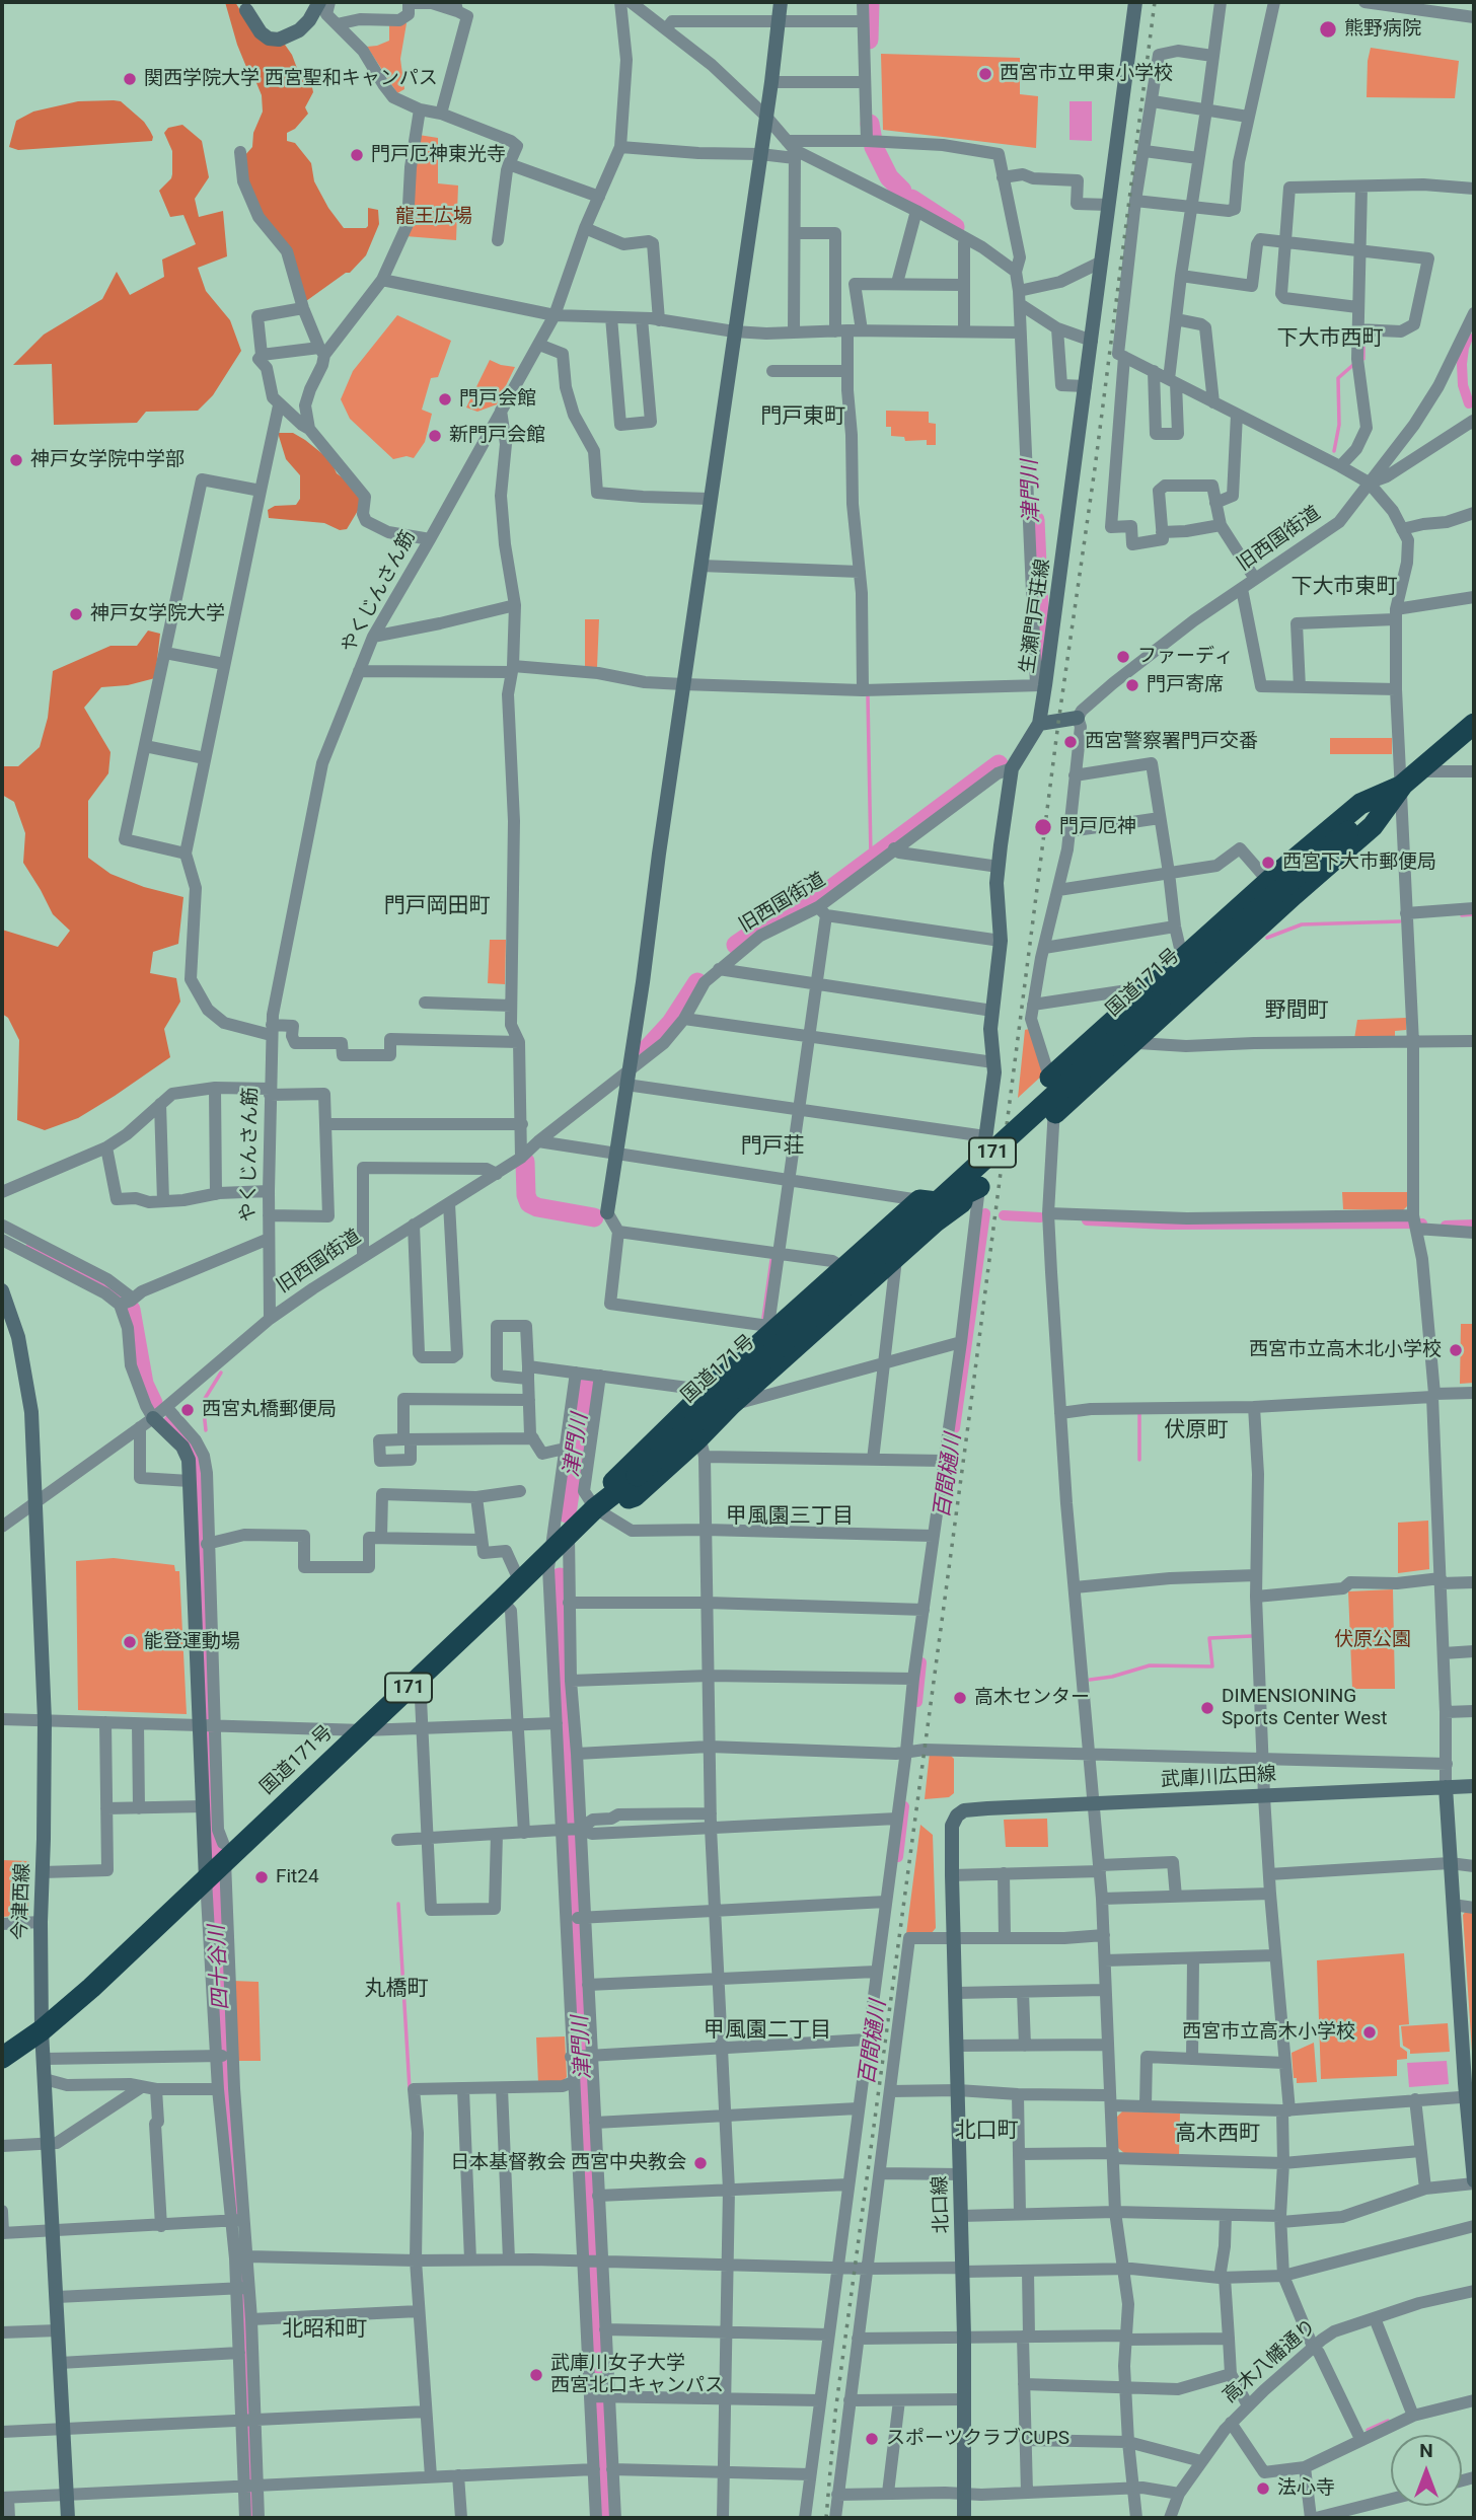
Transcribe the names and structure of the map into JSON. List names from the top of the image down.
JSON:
{
  "streets": {
    "highway": ["国道171号", "171"],
    "street": [
      "旧西国街道",
      "やくじんさん筋",
      "生瀬門戸荘線",
      "武庫川広田線",
      "今津西線",
      "北口線",
      "高木八幡通り"
    ]
  },
  "crossings": [
    ["旧西国街道", "やくじんさん筋"],
    ["旧西国街道", "生瀬門戸荘線"],
    ["旧西国街道", "今津西線"],
    ["生瀬門戸荘線", "171"],
    ["国道171号", "171"],
    ["国道171号", "今津西線"],
    ["武庫川広田線", "北口線"]
  ],
  "districts": [
    "下大市西町",
    "門戸東町",
    "下大市東町",
    "門戸岡田町",
    "野間町",
    "門戸荘",
    "伏原町",
    "甲風園三丁目",
    "丸橋町",
    "甲風園二丁目",
    "北口町",
    "高木西町",
    "北昭和町"
  ],
  "water": ["津門川", "百間樋川", "四十谷川"],
  "parks": ["龍王広場", "伏原公園"],
  "places": [
    "熊野病院",
    "西宮市立甲東小学校",
    "関西学院大学 西宮聖和キャンパス",
    "門戸厄神東光寺",
    "門戸会館",
    "新門戸会館",
    "神戸女学院中学部",
    "神戸女学院大学",
    "ファーディ",
    "門戸寄席",
    "西宮警察署門戸交番",
    "門戸厄神",
    "西宮下大市郵便局",
    "西宮市立高木北小学校",
    "西宮丸橋郵便局",
    "能登運動場",
    "高木センター",
    "DIMENSIONING Sports Center West",
    "Fit24",
    "西宮市立高木小学校",
    "日本基督教会 西宮中央教会",
    "武庫川女子大学 西宮北口キャンパス",
    "スポーツクラブCUPS",
    "法心寺"
  ],
  "north": "top"
}
